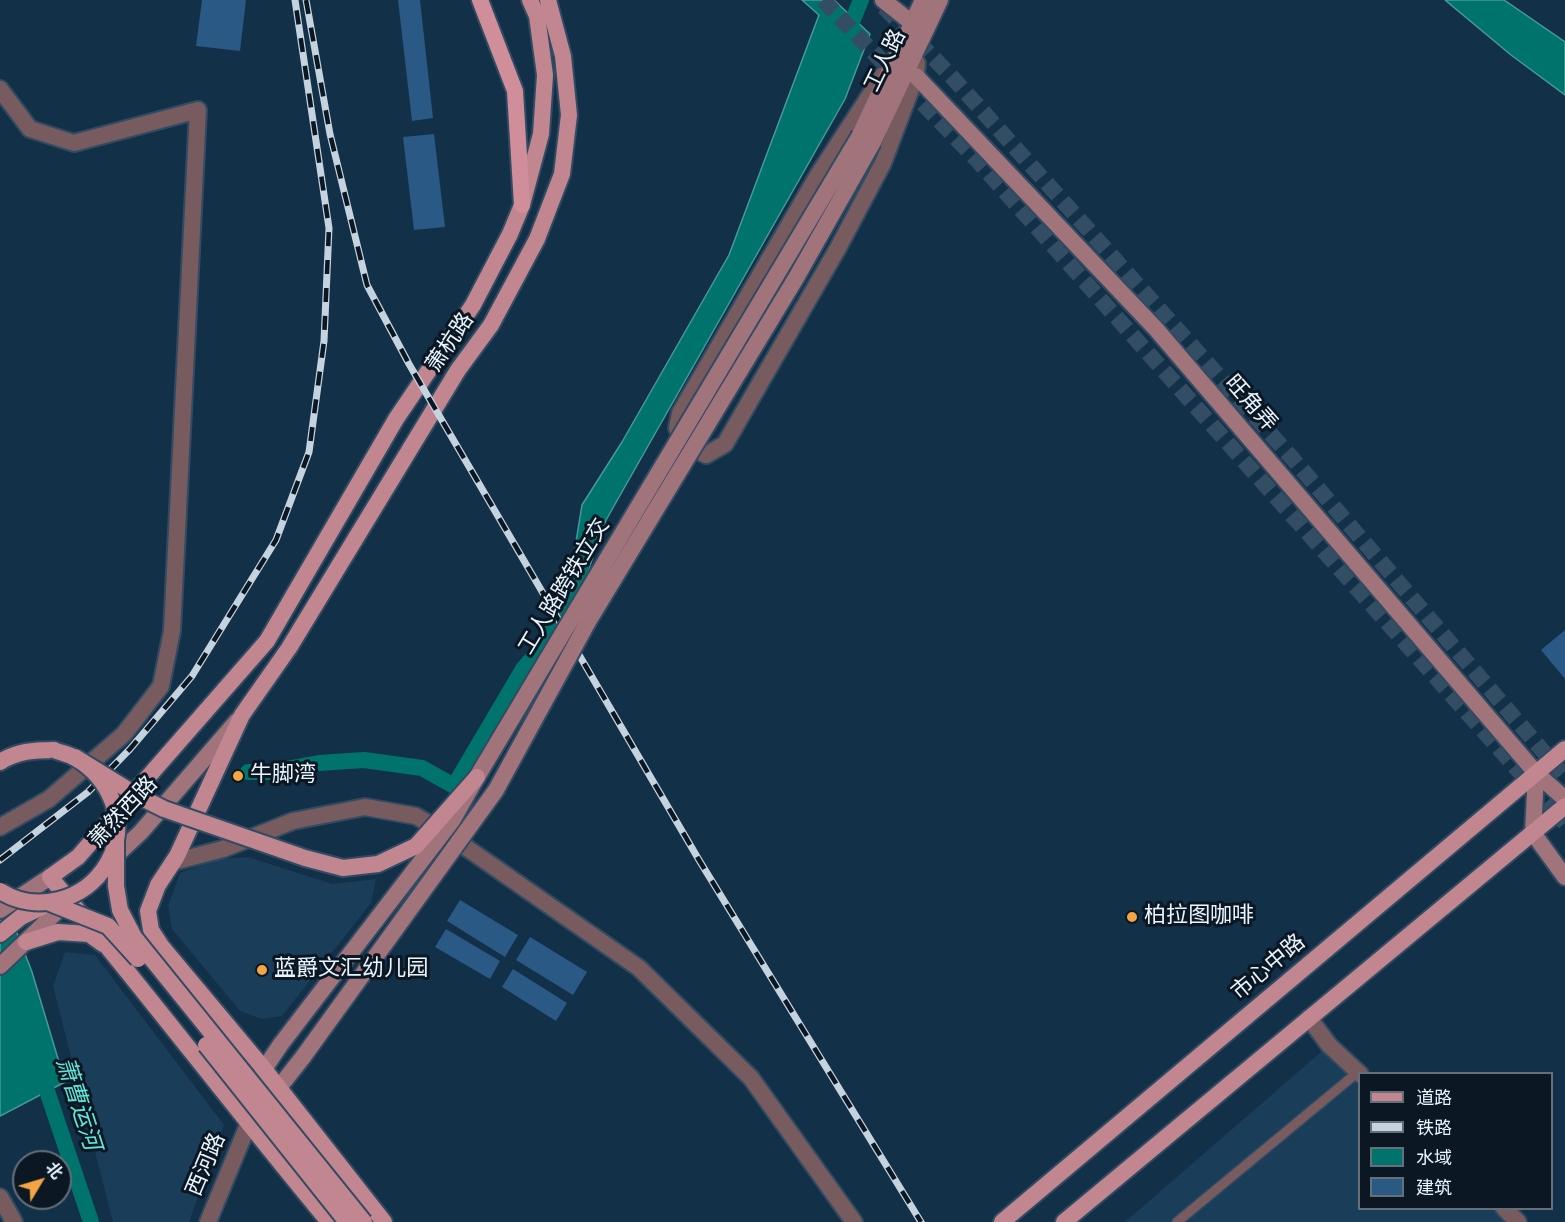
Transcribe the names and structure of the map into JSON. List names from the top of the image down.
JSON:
{
  "streets": {
    "main road": [
      "工人路",
      "萧杭路",
      "旺角弄",
      "工人路跨铁立交",
      "萧然西路",
      "市心中路"
    ],
    "street": ["西河路"]
  },
  "crossings": [
    ["工人路", "工人路跨铁立交"],
    ["萧杭路", "萧然西路"],
    ["旺角弄", "市心中路"]
  ],
  "water": ["萧曹运河"],
  "places": ["牛脚湾", "柏拉图咖啡", "蓝爵文汇幼儿园"],
  "legend": [
    "道路",
    "铁路",
    "水域",
    "建筑"
  ],
  "north": "top right"
}
